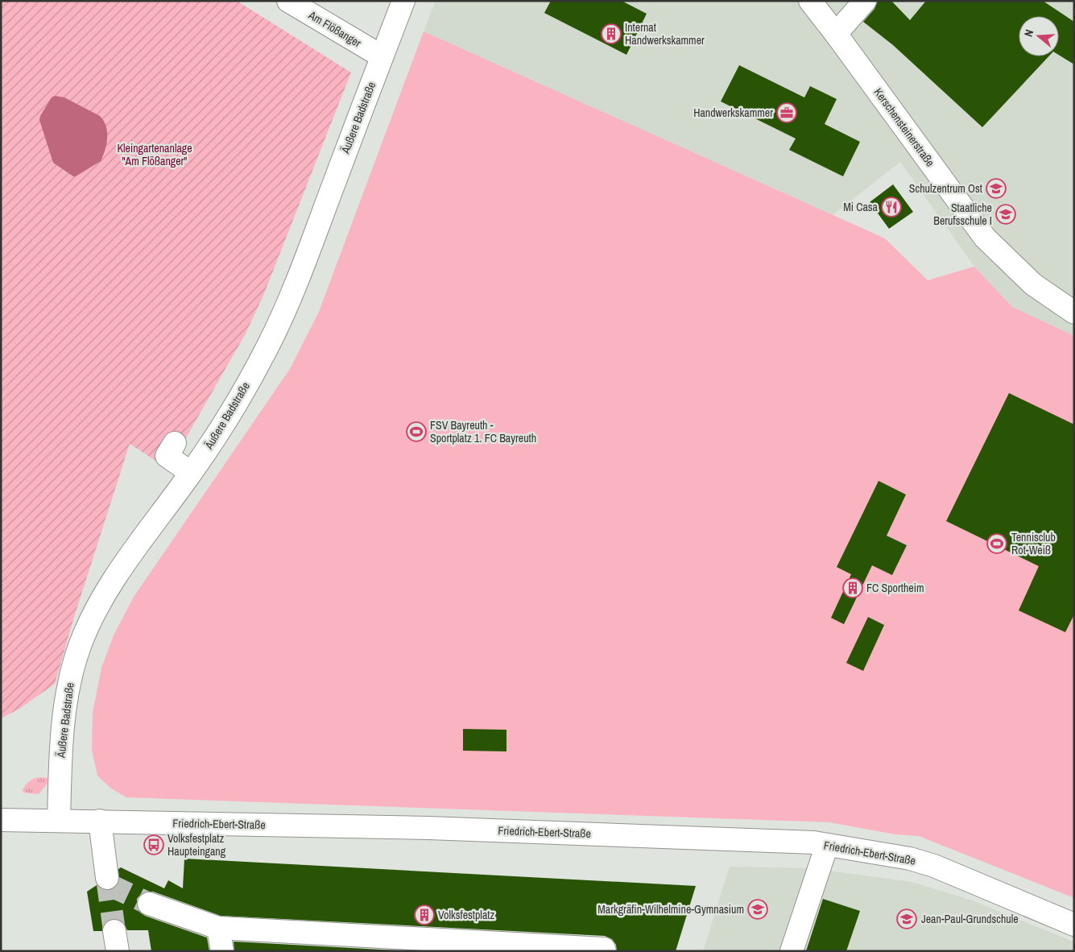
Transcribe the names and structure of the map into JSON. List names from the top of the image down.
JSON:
{
  "streets": {
    "street": [
      "Am Flößanger",
      "Äußere Badstraße",
      "Kerschensteinerstraße",
      "Friedrich-Ebert-Straße"
    ]
  },
  "crossings": [
    ["Am Flößanger", "Äußere Badstraße"],
    ["Äußere Badstraße", "Friedrich-Ebert-Straße"]
  ],
  "parks": ["Kleingartenanlage \"Am Flößanger\""],
  "places": {
    "building": ["Internat Handwerkskammer", "FC Sportheim", "Volksfestplatz"],
    "office": ["Handwerkskammer"],
    "school or university": [
      "Schulzentrum Ost",
      "Staatliche Berufsschule I",
      "Markgräfin-Wilhelmine-Gymnasium",
      "Jean-Paul-Grundschule"
    ],
    "restaurant": ["Mi Casa"],
    "sports": ["FSV Bayreuth - Sportplatz 1. FC Bayreuth", "Tennisclub Rot-Weiß"],
    "bus stop": ["Volksfestplatz Haupteingang"]
  },
  "north": "left"
}
